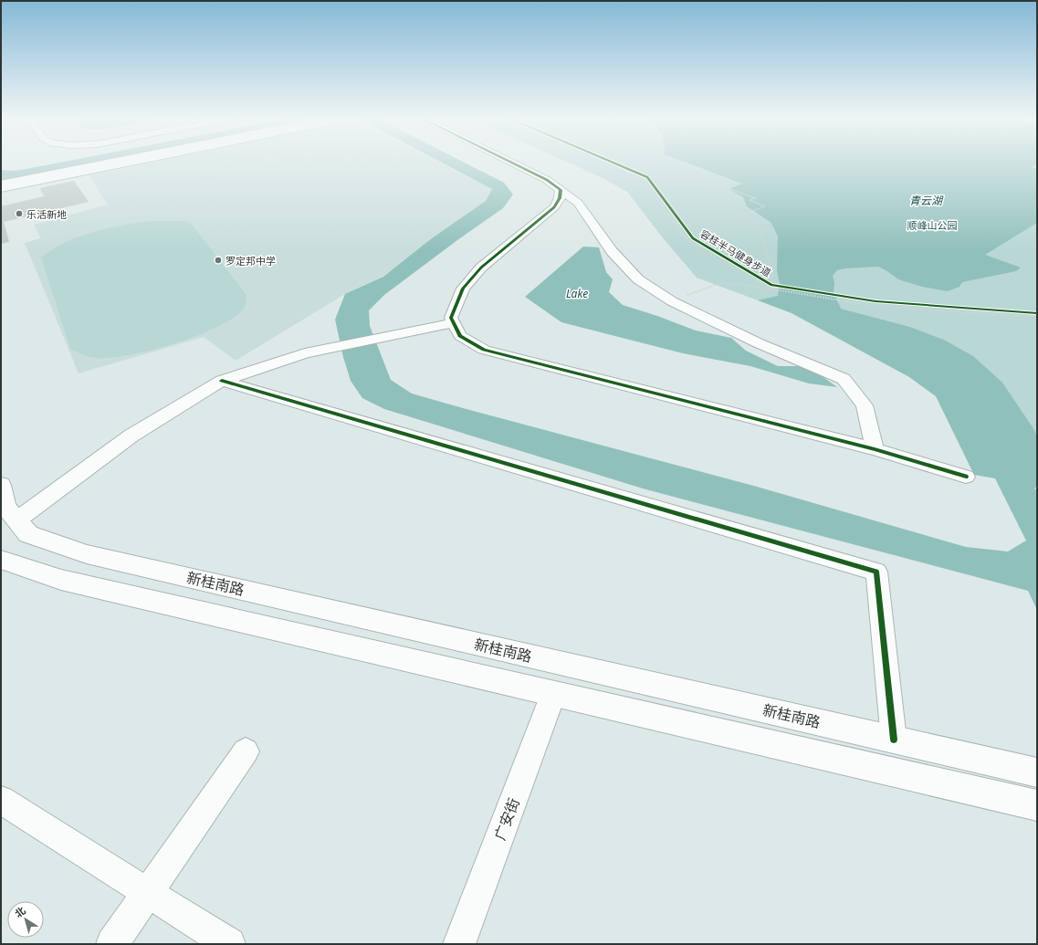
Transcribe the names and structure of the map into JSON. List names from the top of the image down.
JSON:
{
  "streets": {
    "main road": ["新桂南路"],
    "street": ["广安街"],
    "cycle path": ["容桂半马健身步道"]
  },
  "water": ["青云湖", "Lake"],
  "parks": ["顺峰山公园"],
  "places": ["乐活新地", "罗定邦中学"],
  "north": "top left"
}
